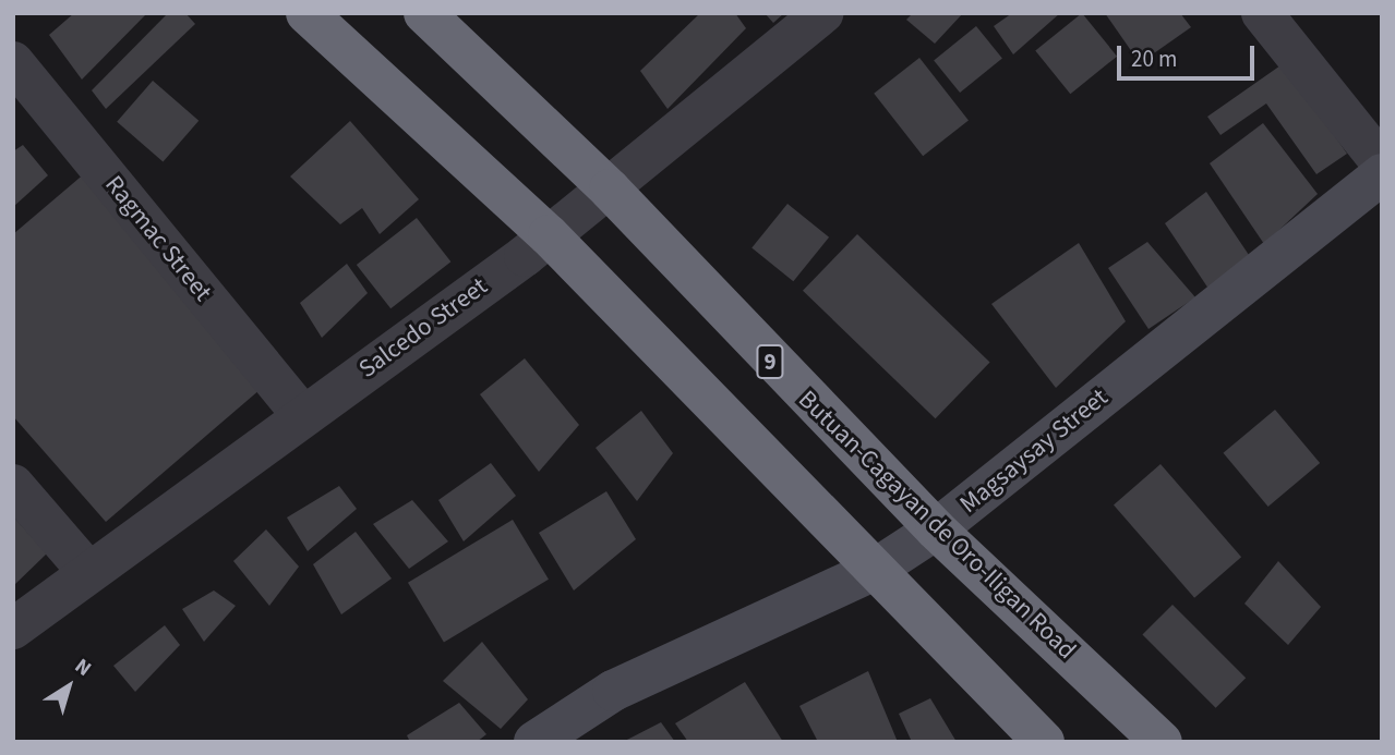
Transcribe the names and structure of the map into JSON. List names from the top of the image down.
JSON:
{
  "streets": {
    "highway": ["9", "Butuan-Cagayan de Oro-Iligan Road"],
    "street": ["Ragmac Street", "Salcedo Street", "Magsaysay Street"]
  },
  "crossings": [
    ["Ragmac Street", "Salcedo Street"],
    ["Salcedo Street", "Butuan-Cagayan de Oro-Iligan Road"],
    ["Magsaysay Street", "Butuan-Cagayan de Oro-Iligan Road"]
  ],
  "scale_bar": "20 m",
  "north": "top right"
}
